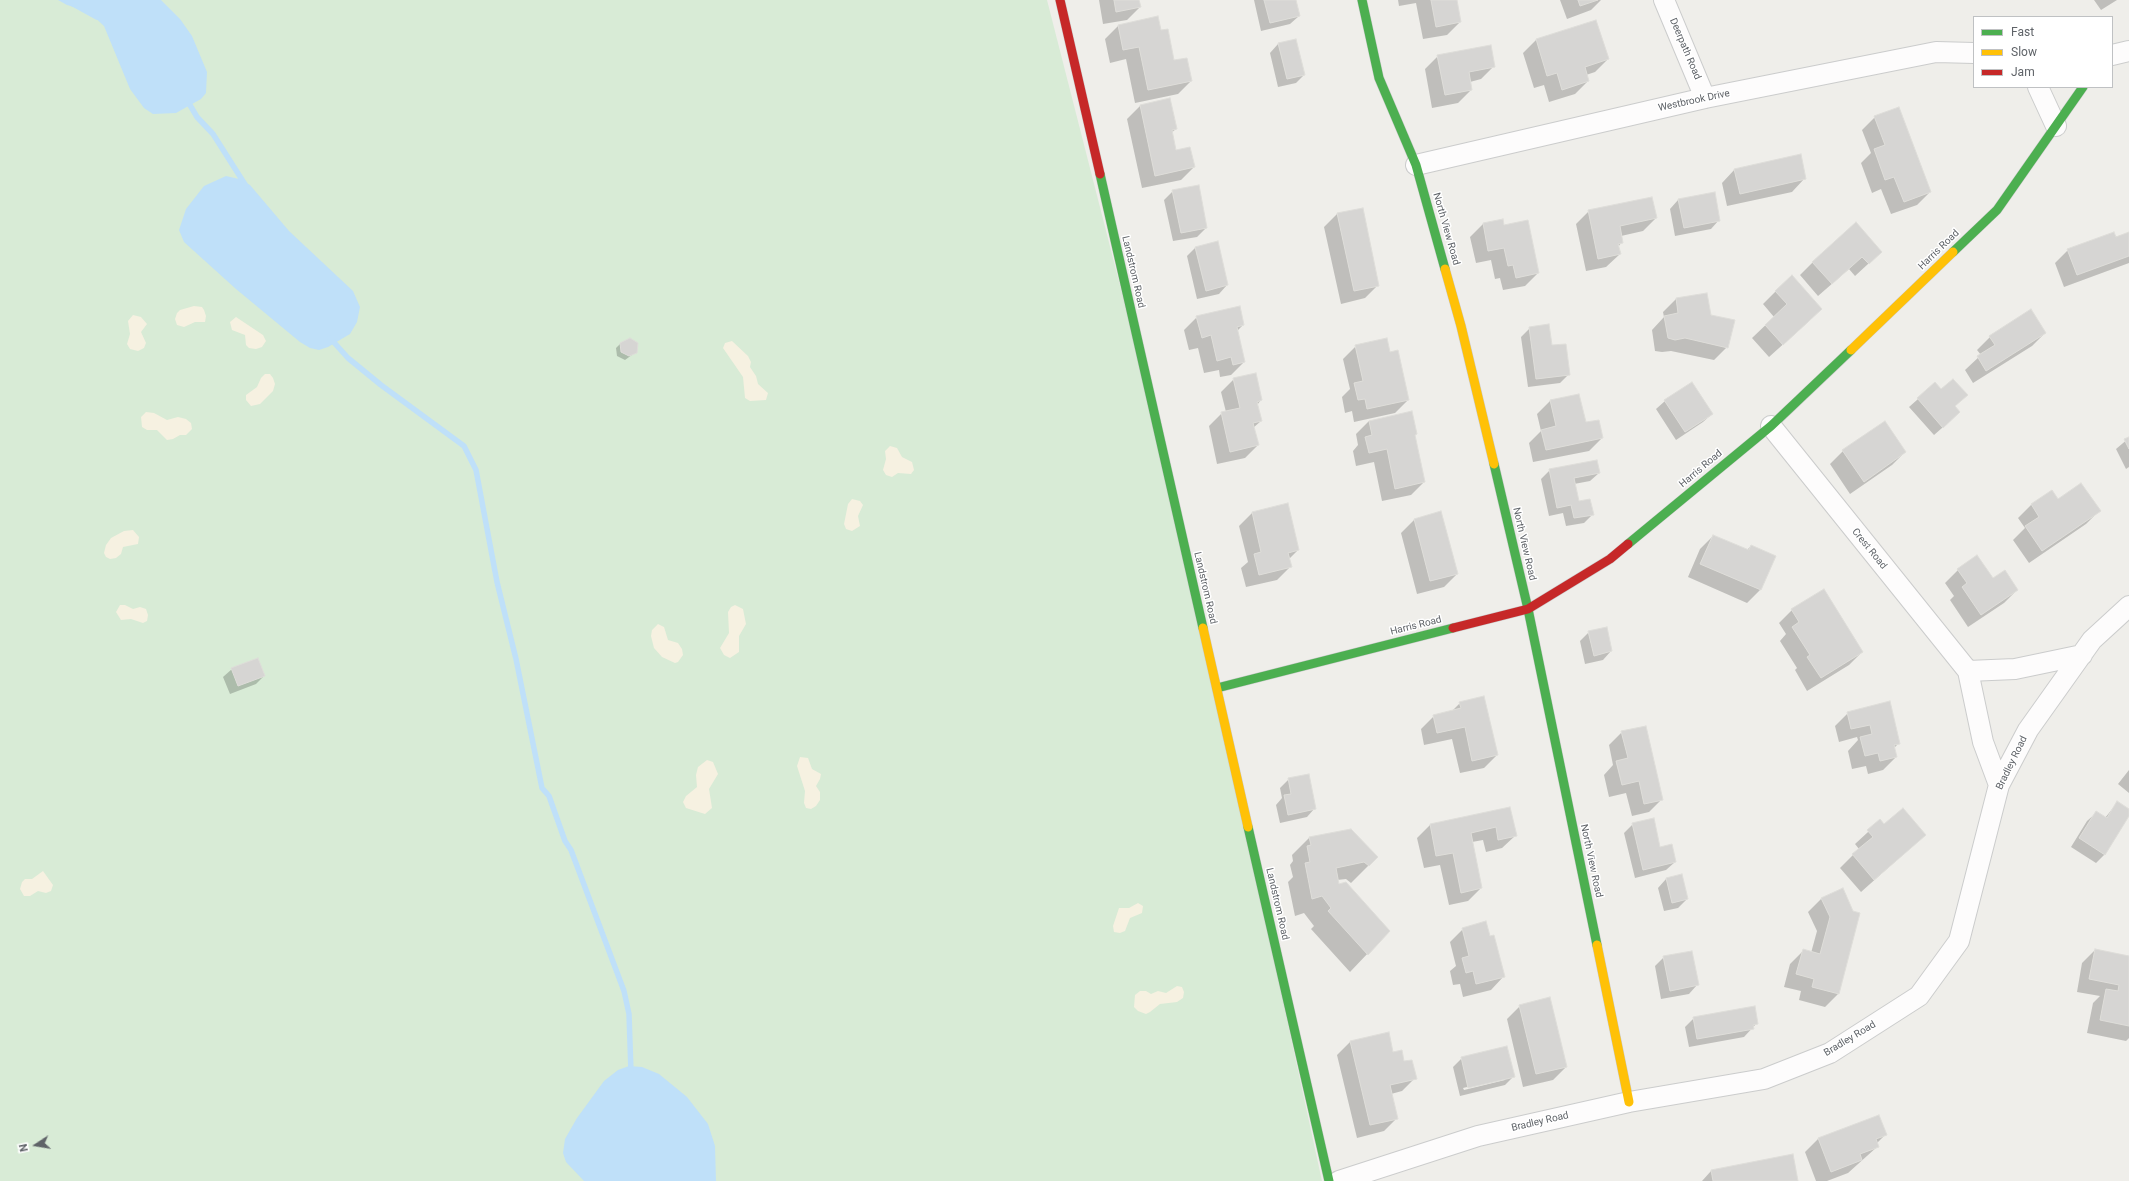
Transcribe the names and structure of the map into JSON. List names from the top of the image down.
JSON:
{
  "streets": {
    "street": [
      "Deerpath Road",
      "Westbrook Drive",
      "North View Road",
      "Harris Road",
      "Landstrom Road",
      "Crest Road",
      "Bradley Road"
    ]
  },
  "crossings": [
    ["Deerpath Road", "Westbrook Drive"],
    ["Westbrook Drive", "North View Road"],
    ["North View Road", "Harris Road"],
    ["North View Road", "Bradley Road"],
    ["Harris Road", "Landstrom Road"],
    ["Harris Road", "Crest Road"],
    ["Crest Road", "Bradley Road"]
  ],
  "legend": ["Fast", "Slow", "Jam"],
  "north": "left"
}
